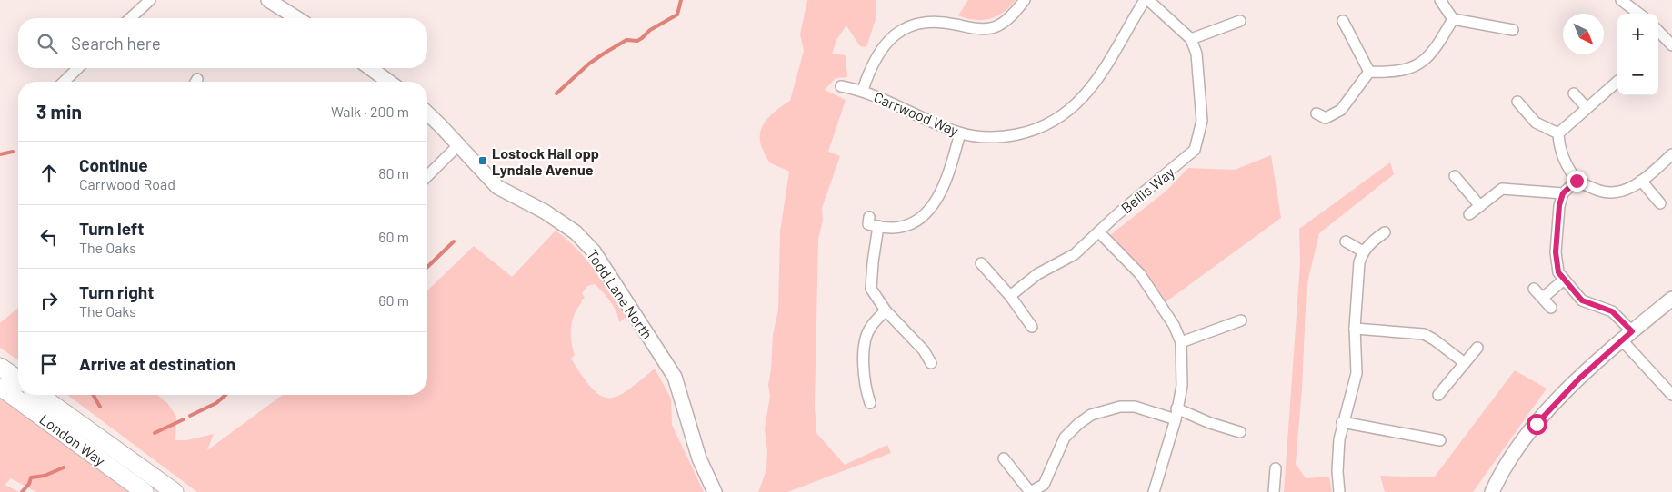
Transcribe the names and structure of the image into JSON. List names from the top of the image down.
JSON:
{
  "streets": {
    "highway": ["London Way"],
    "street": ["Carrwood Way", "Bellis Way", "Todd Lane North"]
  },
  "places": {
    "transit": ["Lostock Hall opp Lyndale Avenue"]
  },
  "north": "bottom right",
  "page": {
    "map_buttons": ["+", "−"],
    "search": "Search here",
    "heading": ["3 min", "Walk · 200 m"],
    "list": [
      ["Continue", "Carrwood Road", "80 m"],
      ["Turn left", "The Oaks", "60 m"],
      ["Turn right", "The Oaks", "60 m"],
      "Arrive at destination"
    ]
  }
}
